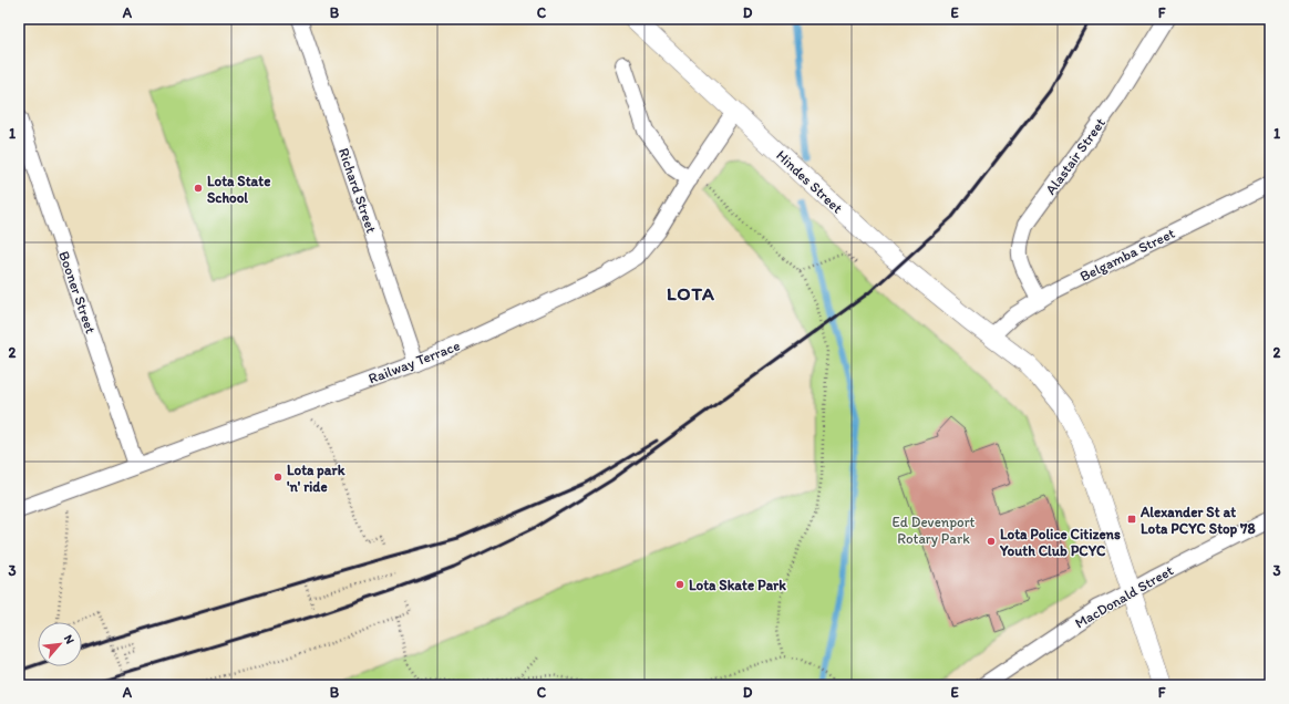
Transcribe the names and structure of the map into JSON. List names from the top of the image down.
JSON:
{
  "streets": {
    "street": [
      "Alastair Street",
      "Hindes Street",
      "Richard Street",
      "Belgamba Street",
      "Booner Street",
      "Railway Terrace",
      "MacDonald Street"
    ]
  },
  "crossings": [
    ["Alastair Street", "Belgamba Street"],
    ["Hindes Street", "Belgamba Street"],
    ["Hindes Street", "Railway Terrace"],
    ["Hindes Street", "MacDonald Street"],
    ["Richard Street", "Railway Terrace"],
    ["Booner Street", "Railway Terrace"]
  ],
  "districts": ["LOTA"],
  "parks": ["Ed Devenport Rotary Park"],
  "places": {
    "other": [
      "Lota State School",
      "Lota park 'n' ride",
      "Lota Police Citizens Youth Club PCYC",
      "Lota Skate Park"
    ],
    "transit": ["Alexander St at Lota PCYC Stop 78"]
  },
  "north": "top right",
  "grid": {
    "columns": [
      "A",
      "B",
      "C",
      "D",
      "E",
      "F"
    ],
    "rows": ["1", "2", "3"]
  }
}
